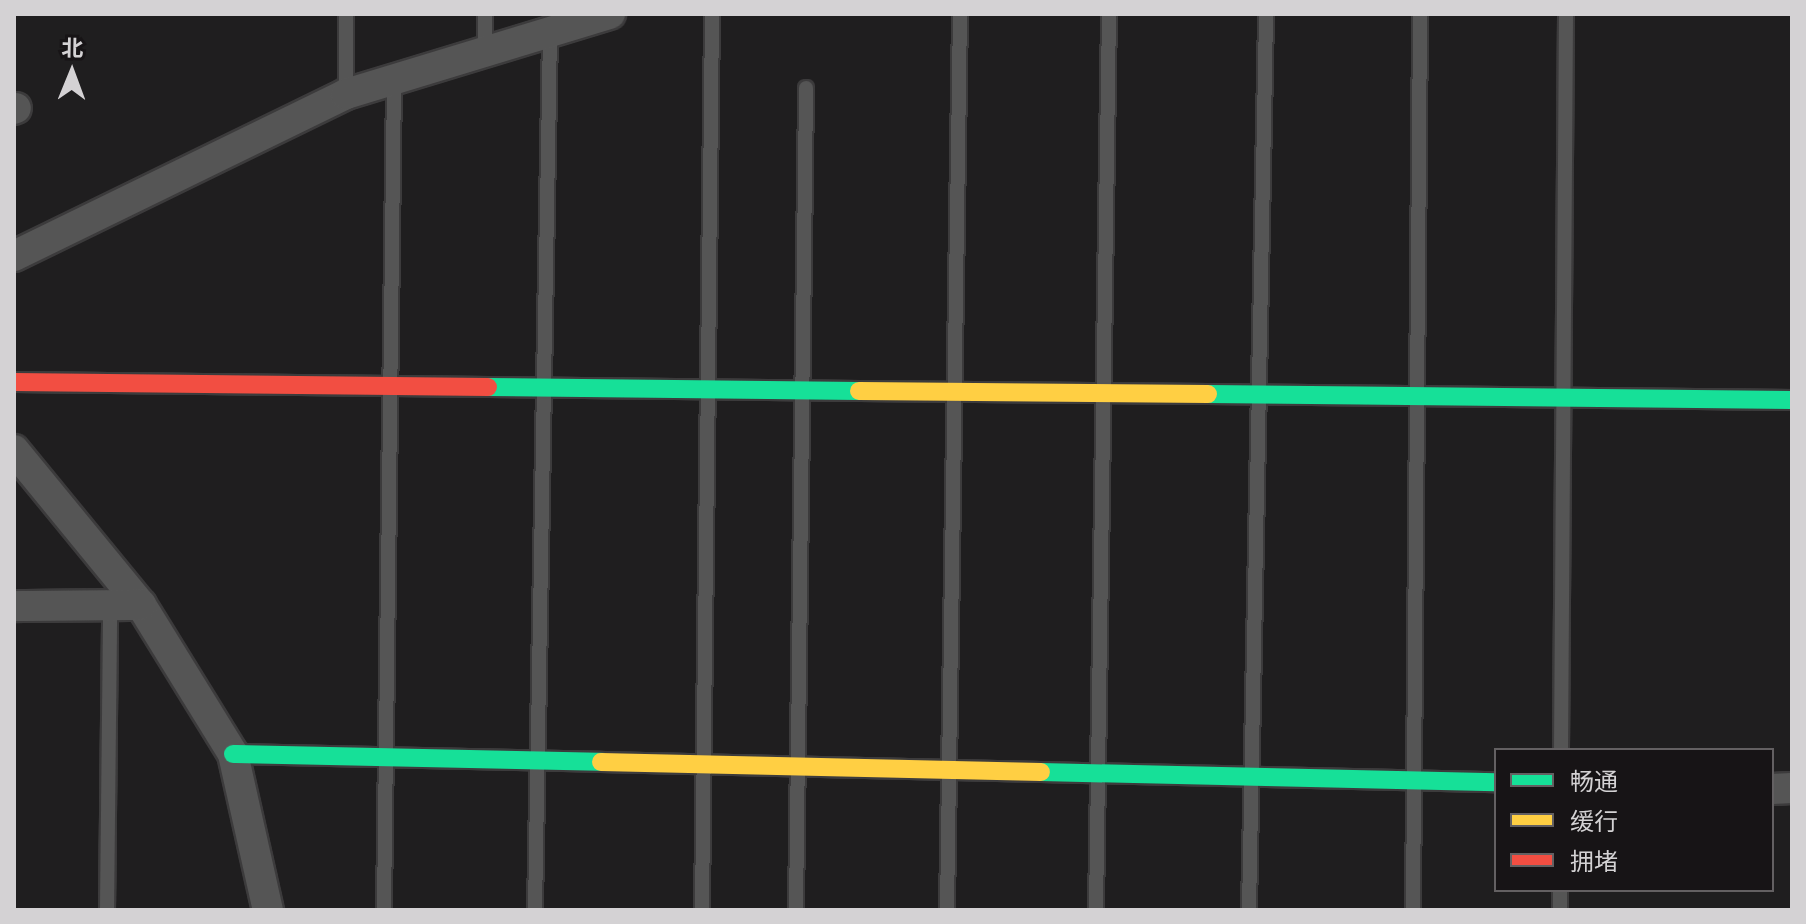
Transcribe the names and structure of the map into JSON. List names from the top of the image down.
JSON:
{
  "legend": ["畅通", "缓行", "拥堵"],
  "north": "top"
}
